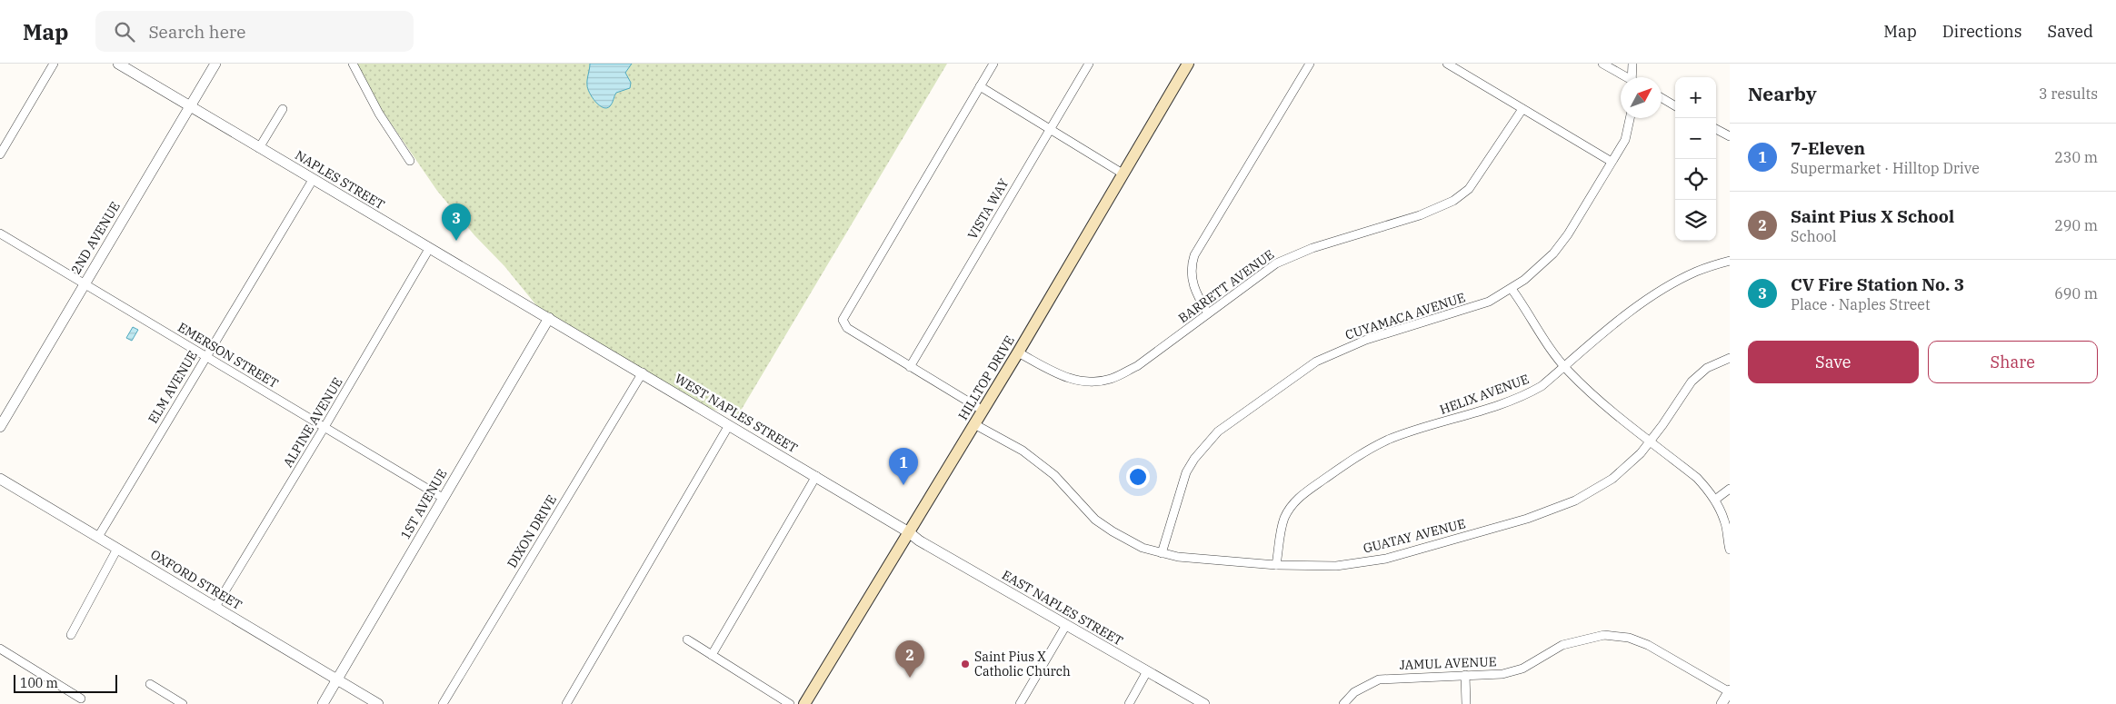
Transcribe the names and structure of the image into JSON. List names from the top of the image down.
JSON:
{
  "streets": {
    "main road": ["HILLTOP DRIVE"],
    "street": [
      "NAPLES STREET",
      "VISTA WAY",
      "2ND AVENUE",
      "BARRETT AVENUE",
      "CUYAMACA AVENUE",
      "EMERSON STREET",
      "ELM AVENUE",
      "HELIX AVENUE",
      "WEST NAPLES STREET",
      "ALPINE AVENUE",
      "1ST AVENUE",
      "DIXON DRIVE",
      "GUATAY AVENUE",
      "OXFORD STREET",
      "EAST NAPLES STREET",
      "JAMUL AVENUE"
    ]
  },
  "crossings": [
    ["NAPLES STREET", "2ND AVENUE"],
    ["NAPLES STREET", "ELM AVENUE"],
    ["NAPLES STREET", "WEST NAPLES STREET"],
    ["NAPLES STREET", "ALPINE AVENUE"],
    ["NAPLES STREET", "1ST AVENUE"],
    ["2ND AVENUE", "EMERSON STREET"],
    ["BARRETT AVENUE", "HILLTOP DRIVE"],
    ["CUYAMACA AVENUE", "GUATAY AVENUE"],
    ["EMERSON STREET", "ELM AVENUE"],
    ["EMERSON STREET", "ALPINE AVENUE"],
    ["EMERSON STREET", "1ST AVENUE"],
    ["HILLTOP DRIVE", "WEST NAPLES STREET"],
    ["HILLTOP DRIVE", "GUATAY AVENUE"],
    ["HILLTOP DRIVE", "EAST NAPLES STREET"],
    ["ELM AVENUE", "OXFORD STREET"],
    ["HELIX AVENUE", "GUATAY AVENUE"],
    ["WEST NAPLES STREET", "1ST AVENUE"],
    ["WEST NAPLES STREET", "DIXON DRIVE"],
    ["WEST NAPLES STREET", "EAST NAPLES STREET"],
    ["ALPINE AVENUE", "OXFORD STREET"],
    ["1ST AVENUE", "OXFORD STREET"]
  ],
  "places": ["Saint Pius X Catholic Church"],
  "scale_bar": "100 m",
  "north": "top right",
  "page": {
    "header": "Map",
    "search": "Search here",
    "nav": ["Map", "Directions", "Saved"],
    "heading": ["Nearby", "3 results"],
    "map_buttons": ["+", "−"],
    "list": [
      {
        "mark": "1",
        "name": "7-Eleven",
        "note": "Supermarket · Hilltop Drive",
        "value": "230 m"
      },
      {
        "mark": "2",
        "name": "Saint Pius X School",
        "note": "School",
        "value": "290 m"
      },
      {
        "mark": "3",
        "name": "CV Fire Station No. 3",
        "note": "Place · Naples Street",
        "value": "690 m"
      }
    ],
    "pins": ["3", "1", "2"],
    "buttons": ["Save", "Share"],
    "scale": "100 m"
  }
}
